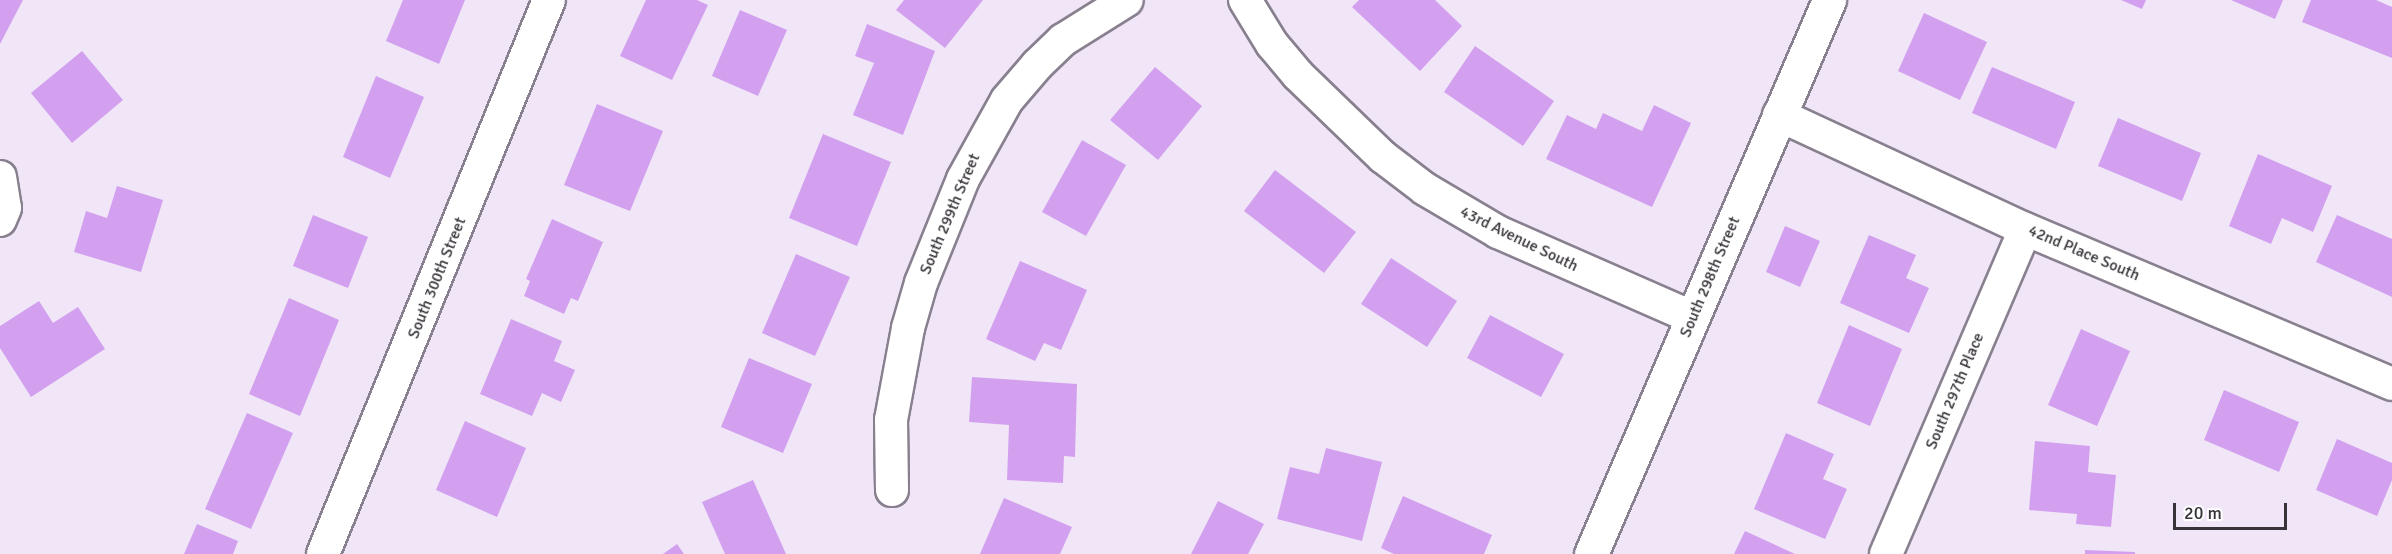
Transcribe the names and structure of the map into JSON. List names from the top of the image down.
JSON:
{
  "streets": {
    "street": [
      "South 299th Street",
      "43rd Avenue South",
      "42nd Place South",
      "South 298th Street",
      "South 300th Street",
      "South 297th Place"
    ]
  },
  "crossings": [
    ["43rd Avenue South", "South 298th Street"],
    ["42nd Place South", "South 298th Street"],
    ["42nd Place South", "South 297th Place"]
  ],
  "scale_bar": "20 m"
}
